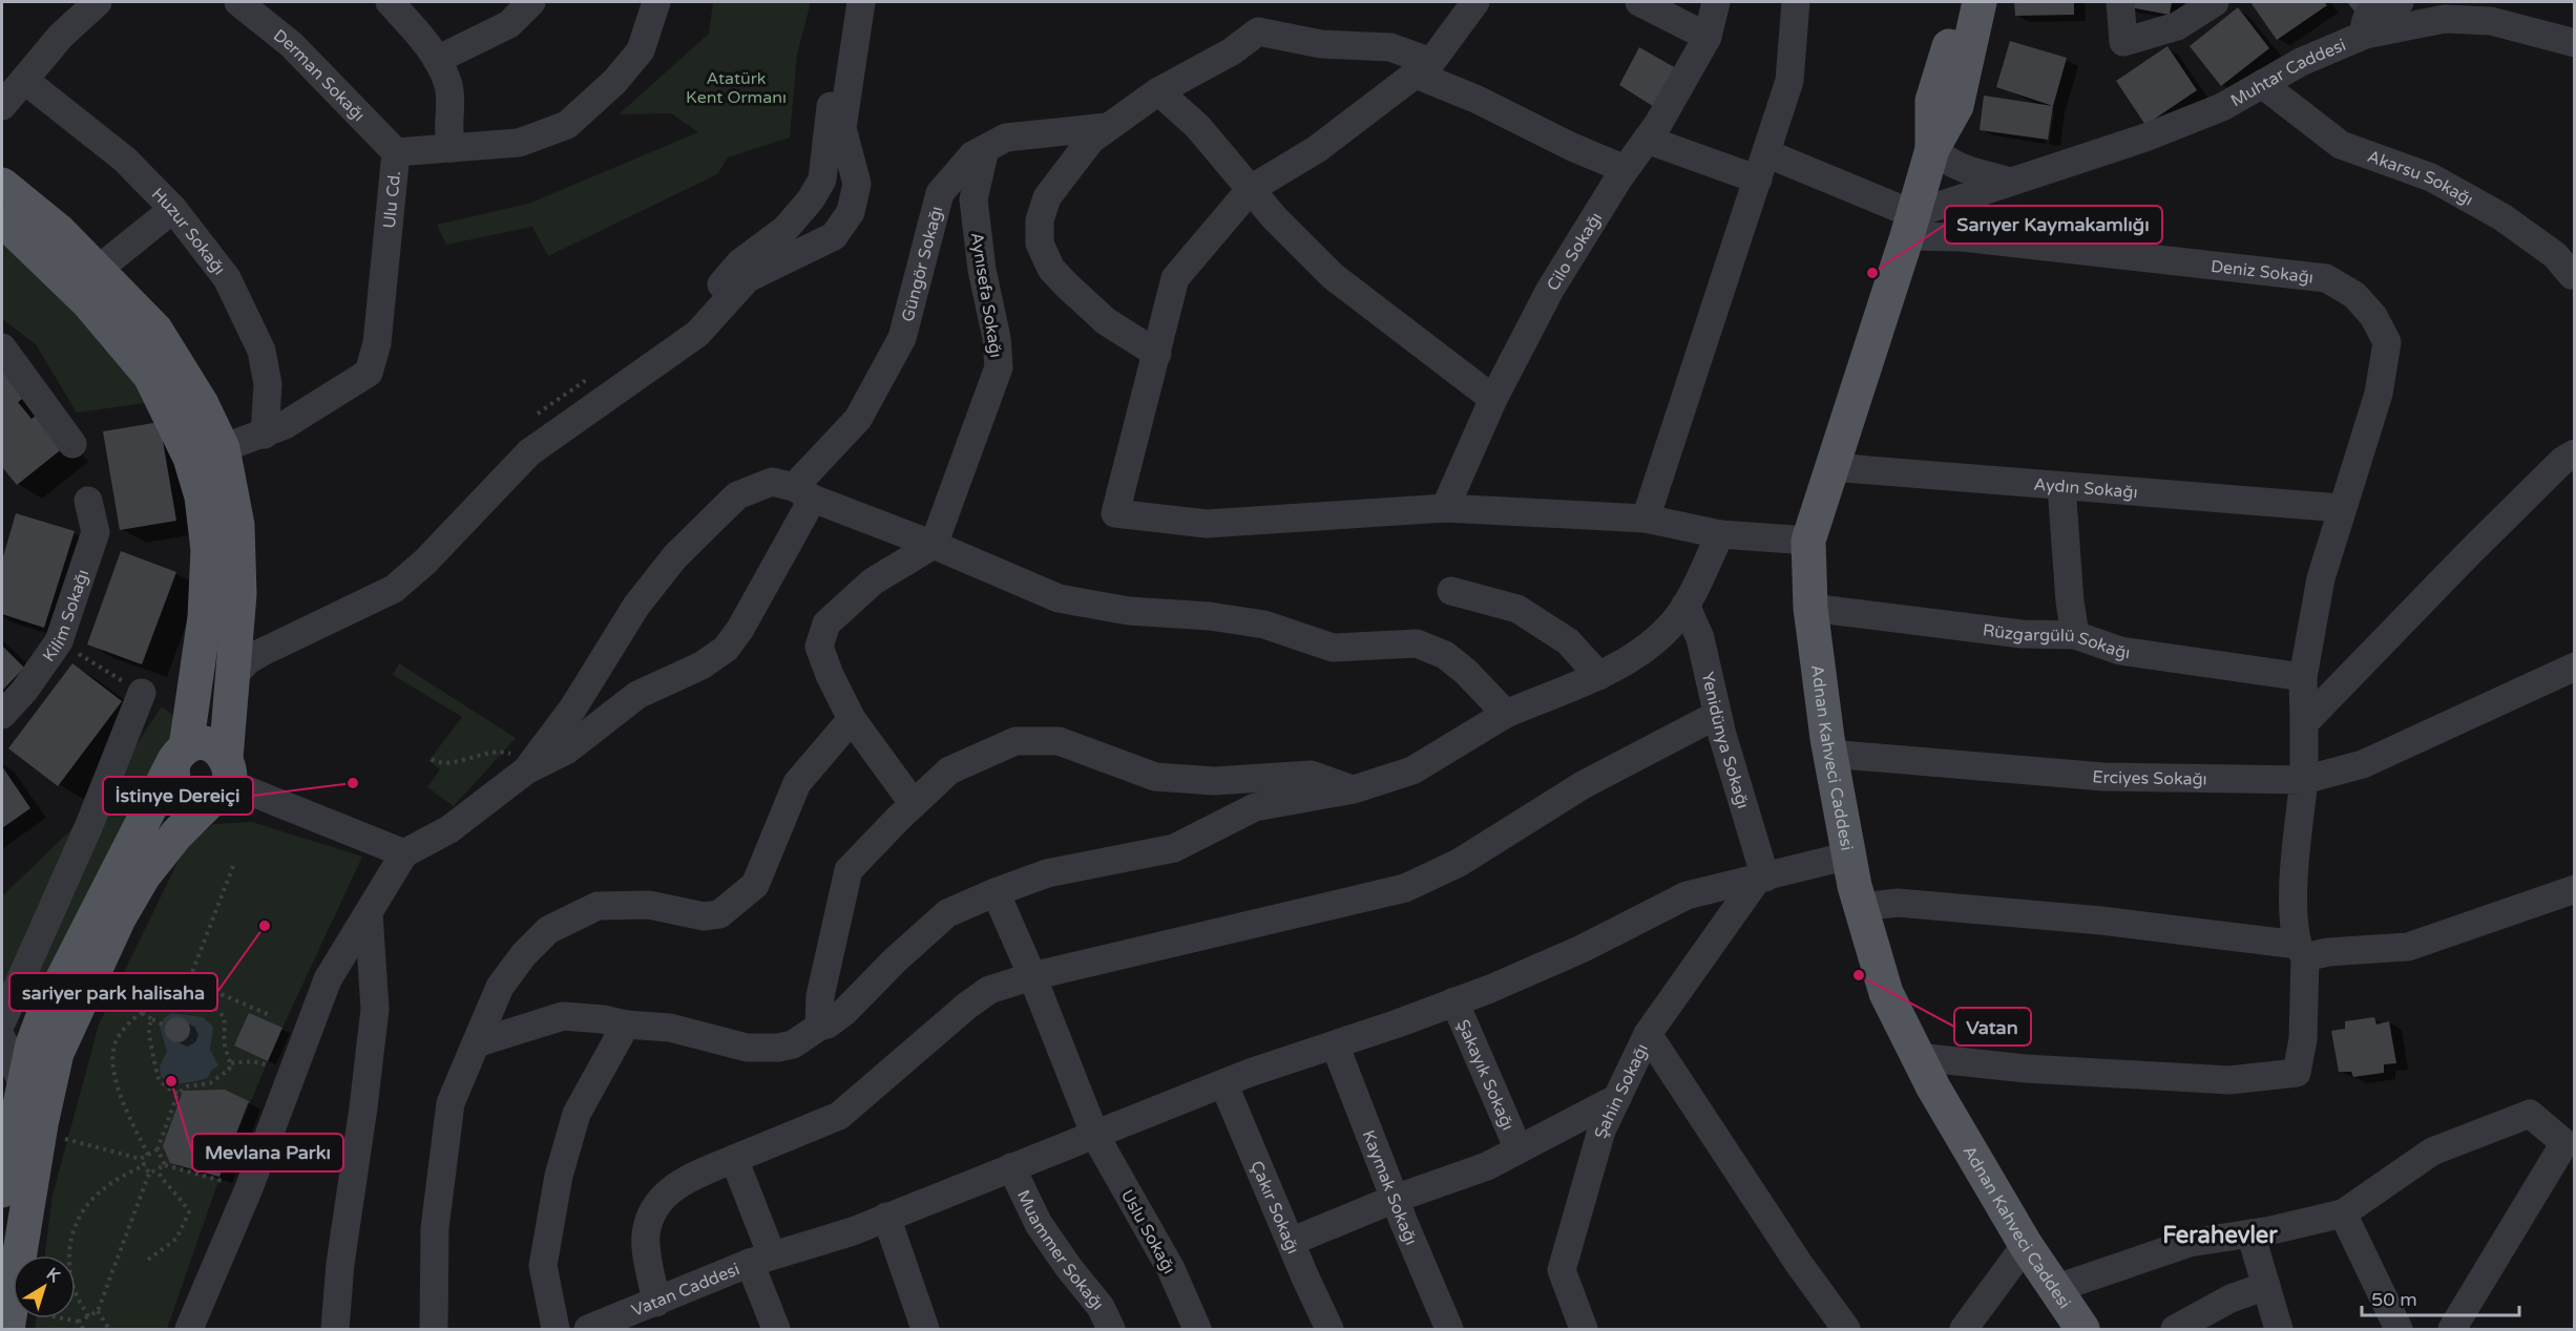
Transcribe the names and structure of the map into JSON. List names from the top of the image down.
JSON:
{
  "streets": {
    "main road": ["Adnan Kahveci Caddesi"],
    "street": [
      "Muhtar Caddesi",
      "Derman Sokağı",
      "Akarsu Sokağı",
      "Ulu Cd.",
      "Huzur Sokağı",
      "Cilo Sokağı",
      "Güngör Sokağı",
      "Deniz Sokağı",
      "Aynısefa Sokağı",
      "Aydın Sokağı",
      "Kilim Sokağı",
      "Rüzgargülü Sokağı",
      "Yenidünya Sokağı",
      "Erciyes Sokağı",
      "Şakayık Sokağı",
      "Şahin Sokağı",
      "Kaymak Sokağı",
      "Çakır Sokağı",
      "Uslu Sokağı",
      "Muammer Sokağı",
      "Vatan Caddesi"
    ]
  },
  "crossings": [
    ["Muhtar Caddesi", "Akarsu Sokağı"],
    ["Muhtar Caddesi", "Deniz Sokağı"],
    ["Muhtar Caddesi", "Adnan Kahveci Caddesi"],
    ["Derman Sokağı", "Ulu Cd."],
    ["Ulu Cd.", "Huzur Sokağı"],
    ["Güngör Sokağı", "Aynısefa Sokağı"],
    ["Deniz Sokağı", "Aydın Sokağı"],
    ["Deniz Sokağı", "Rüzgargülü Sokağı"],
    ["Deniz Sokağı", "Adnan Kahveci Caddesi"],
    ["Deniz Sokağı", "Erciyes Sokağı"],
    ["Aydın Sokağı", "Adnan Kahveci Caddesi"],
    ["Rüzgargülü Sokağı", "Adnan Kahveci Caddesi"],
    ["Yenidünya Sokağı", "Şahin Sokağı"],
    ["Yenidünya Sokağı", "Vatan Caddesi"],
    ["Adnan Kahveci Caddesi", "Erciyes Sokağı"],
    ["Adnan Kahveci Caddesi", "Vatan Caddesi"],
    ["Şakayık Sokağı", "Vatan Caddesi"],
    ["Şahin Sokağı", "Vatan Caddesi"],
    ["Kaymak Sokağı", "Vatan Caddesi"],
    ["Çakır Sokağı", "Vatan Caddesi"],
    ["Uslu Sokağı", "Vatan Caddesi"],
    ["Muammer Sokağı", "Vatan Caddesi"]
  ],
  "districts": ["Ferahevler"],
  "parks": ["Atatürk Kent Ormanı"],
  "places": [
    "Sarıyer Kaymakamlığı",
    "İstinye Dereiçi",
    "sariyer park halisaha",
    "Vatan",
    "Mevlana Parkı"
  ],
  "scale_bar": "50 m",
  "north": "top right"
}
